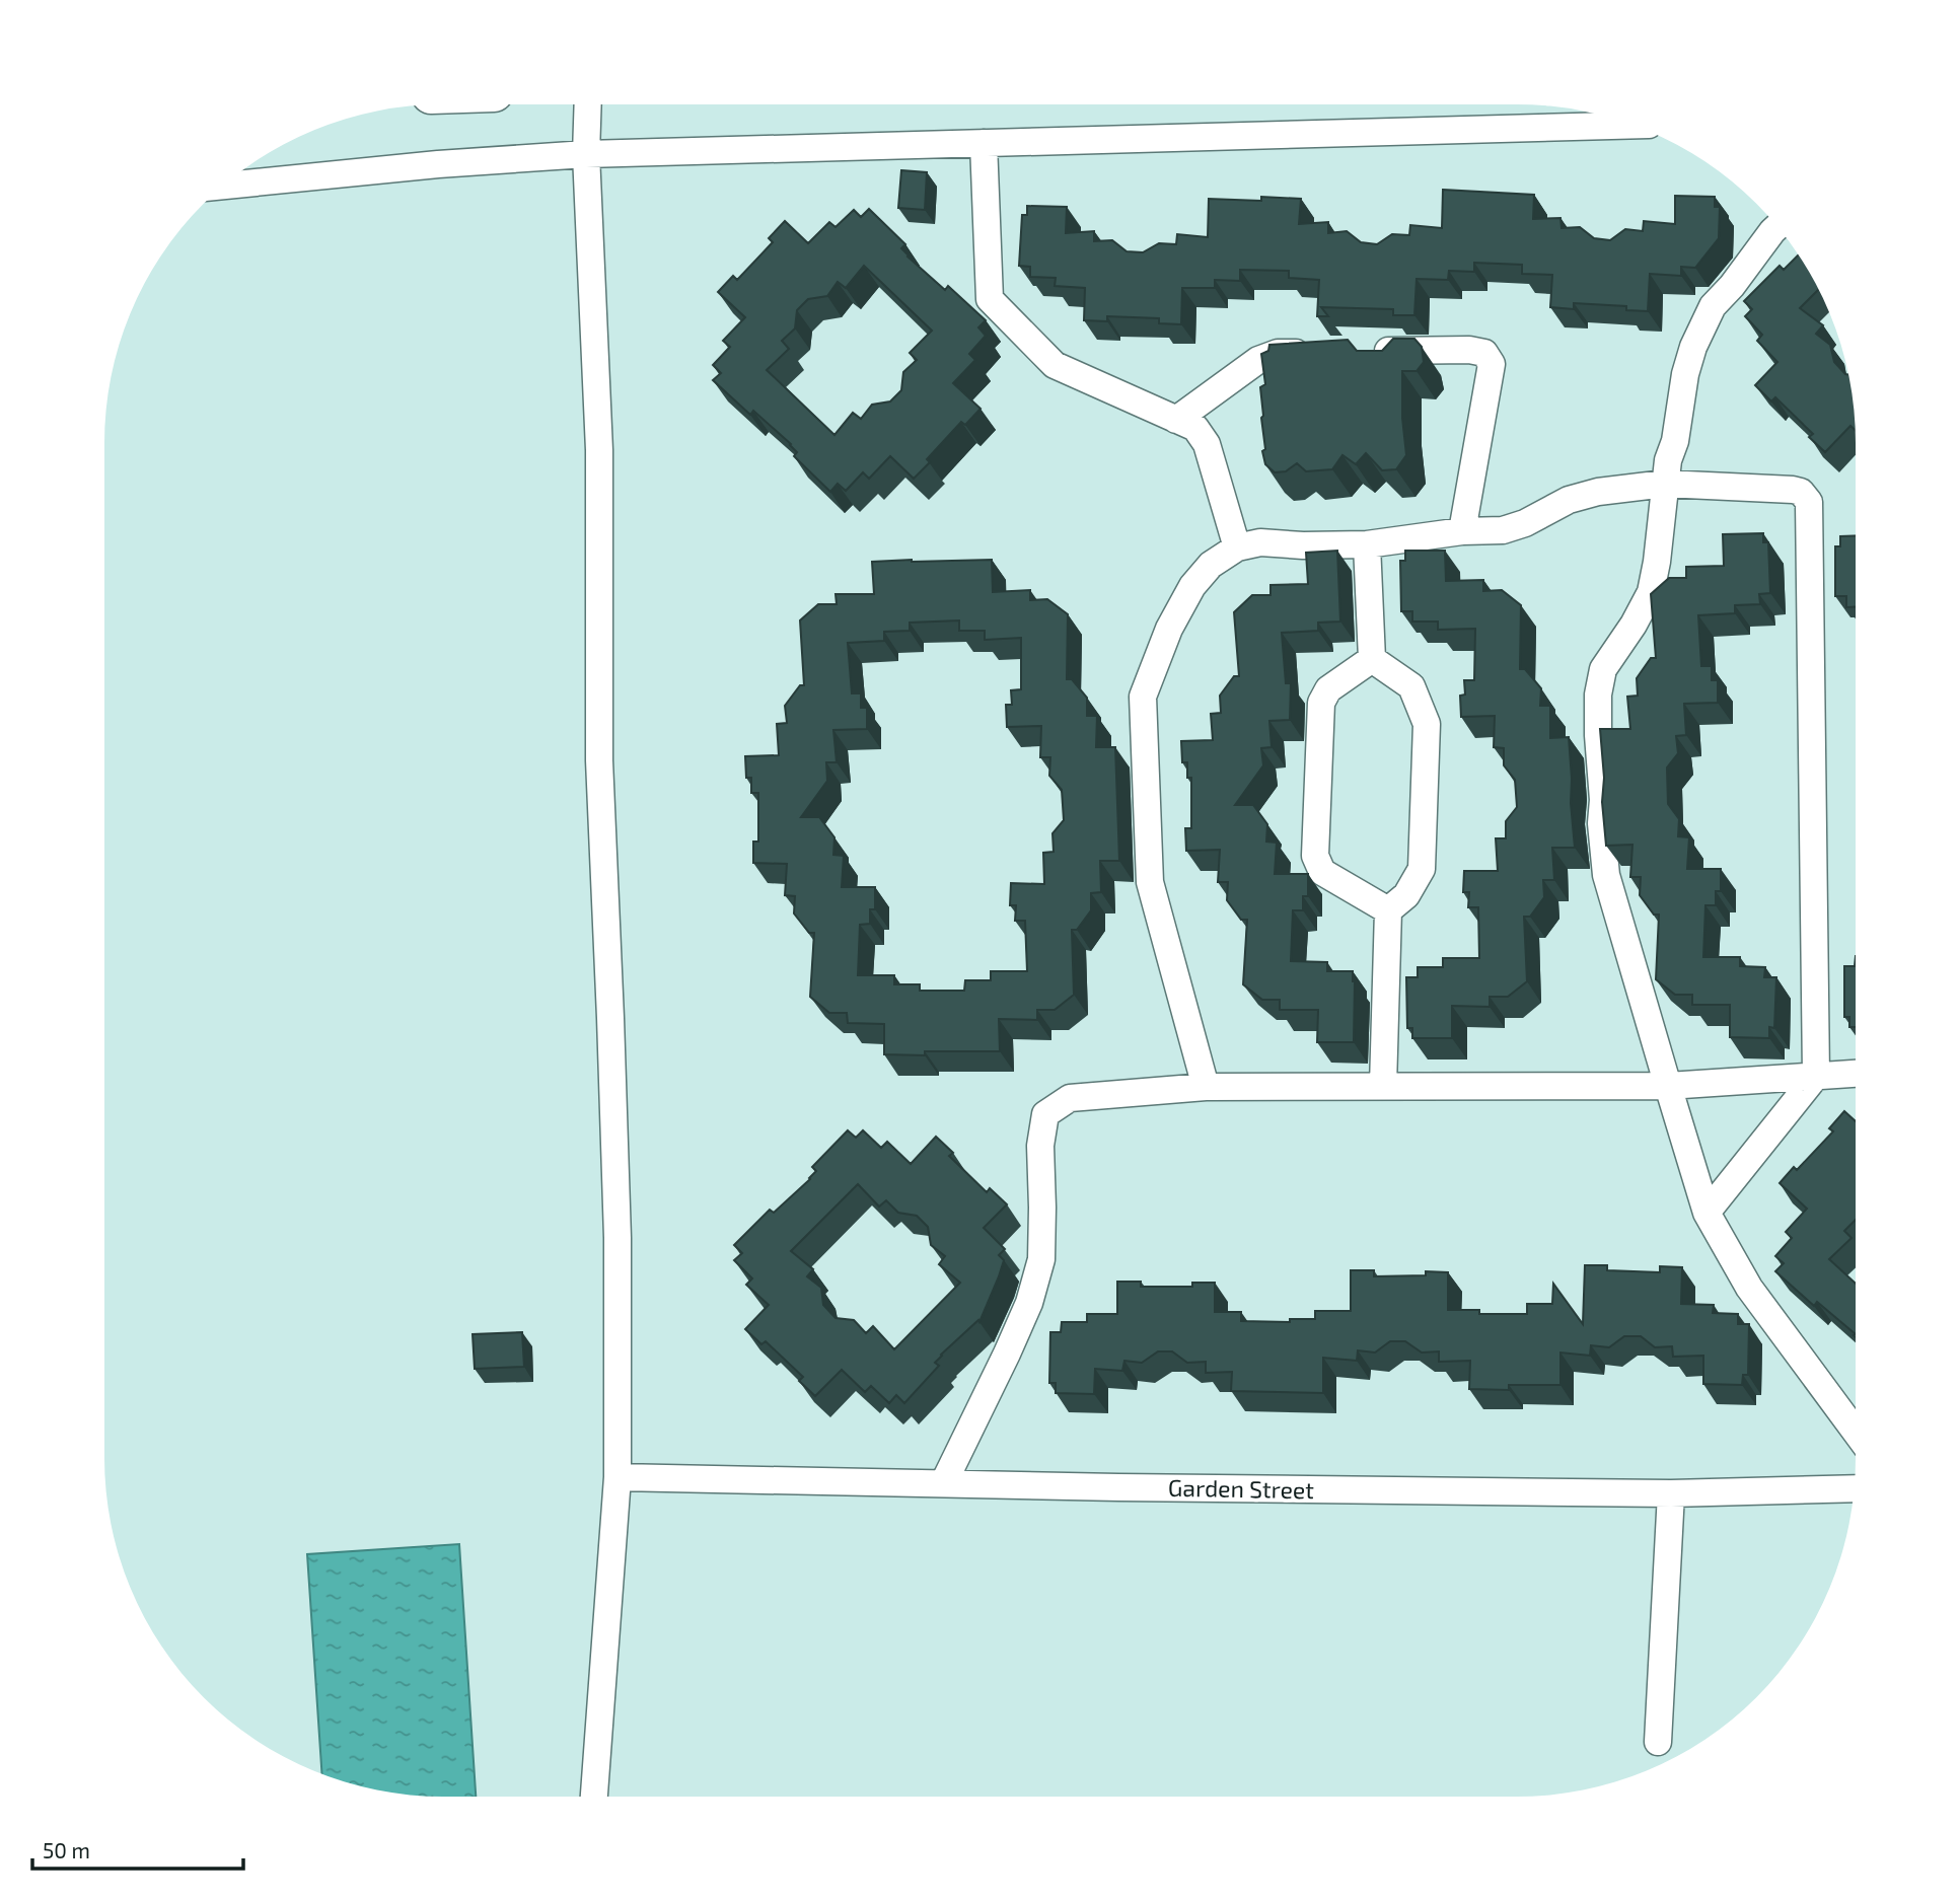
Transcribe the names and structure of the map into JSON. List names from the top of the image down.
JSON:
{
  "streets": {
    "street": ["Garden Street"]
  },
  "scale_bar": "50 m"
}
